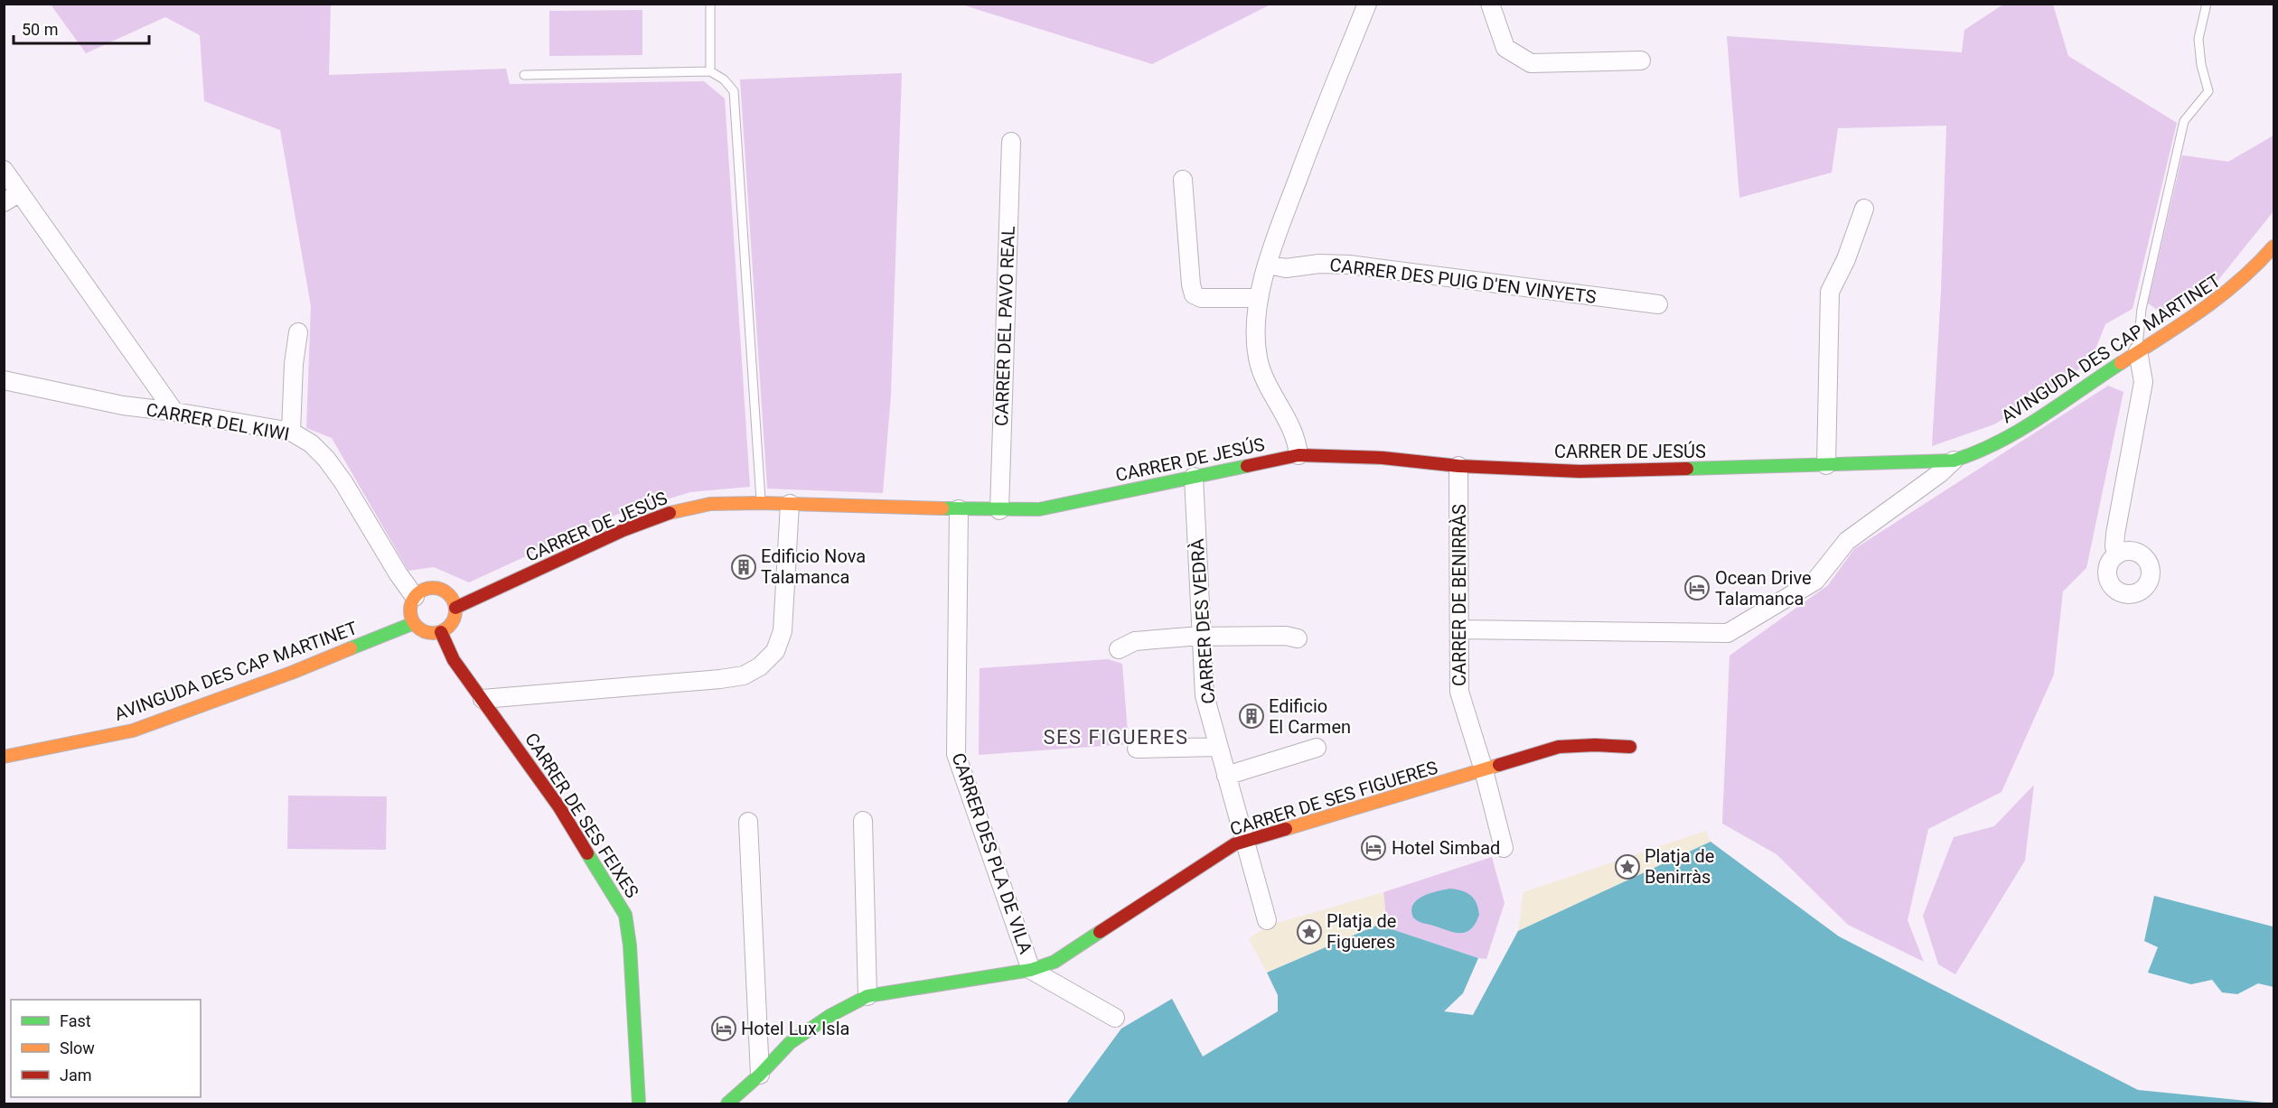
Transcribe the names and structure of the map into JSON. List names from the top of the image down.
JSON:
{
  "streets": {
    "street": [
      "CARRER DES PUIG D'EN VINYETS",
      "CARRER DEL PAVO REAL",
      "AVINGUDA DES CAP MARTINET",
      "CARRER DEL KIWI",
      "CARRER DE JESÚS",
      "CARRER DE BENIRRÀS",
      "CARRER DES VEDRÀ",
      "CARRER DE SES FIGUERES",
      "CARRER DE SES FEIXES",
      "CARRER DES PLA DE VILA"
    ]
  },
  "crossings": [
    ["CARRER DEL PAVO REAL", "CARRER DE JESÚS"],
    ["AVINGUDA DES CAP MARTINET", "CARRER DEL KIWI"],
    ["AVINGUDA DES CAP MARTINET", "CARRER DE JESÚS"],
    ["AVINGUDA DES CAP MARTINET", "CARRER DE SES FEIXES"],
    ["CARRER DEL KIWI", "CARRER DE JESÚS"],
    ["CARRER DEL KIWI", "CARRER DE SES FEIXES"],
    ["CARRER DE JESÚS", "CARRER DE BENIRRÀS"],
    ["CARRER DE JESÚS", "CARRER DES VEDRÀ"],
    ["CARRER DE JESÚS", "CARRER DE SES FEIXES"],
    ["CARRER DE JESÚS", "CARRER DES PLA DE VILA"],
    ["CARRER DE BENIRRÀS", "CARRER DE SES FIGUERES"],
    ["CARRER DES VEDRÀ", "CARRER DE SES FIGUERES"],
    ["CARRER DE SES FIGUERES", "CARRER DES PLA DE VILA"]
  ],
  "districts": ["SES FIGUERES"],
  "places": {
    "building": ["Edificio Nova Talamanca", "Edificio El Carmen"],
    "hotel": ["Ocean Drive Talamanca", "Hotel Simbad", "Hotel Lux Isla"],
    "place": ["Platja de Benirràs", "Platja de Figueres"]
  },
  "legend": ["Fast", "Slow", "Jam"],
  "scale_bar": "50 m"
}
